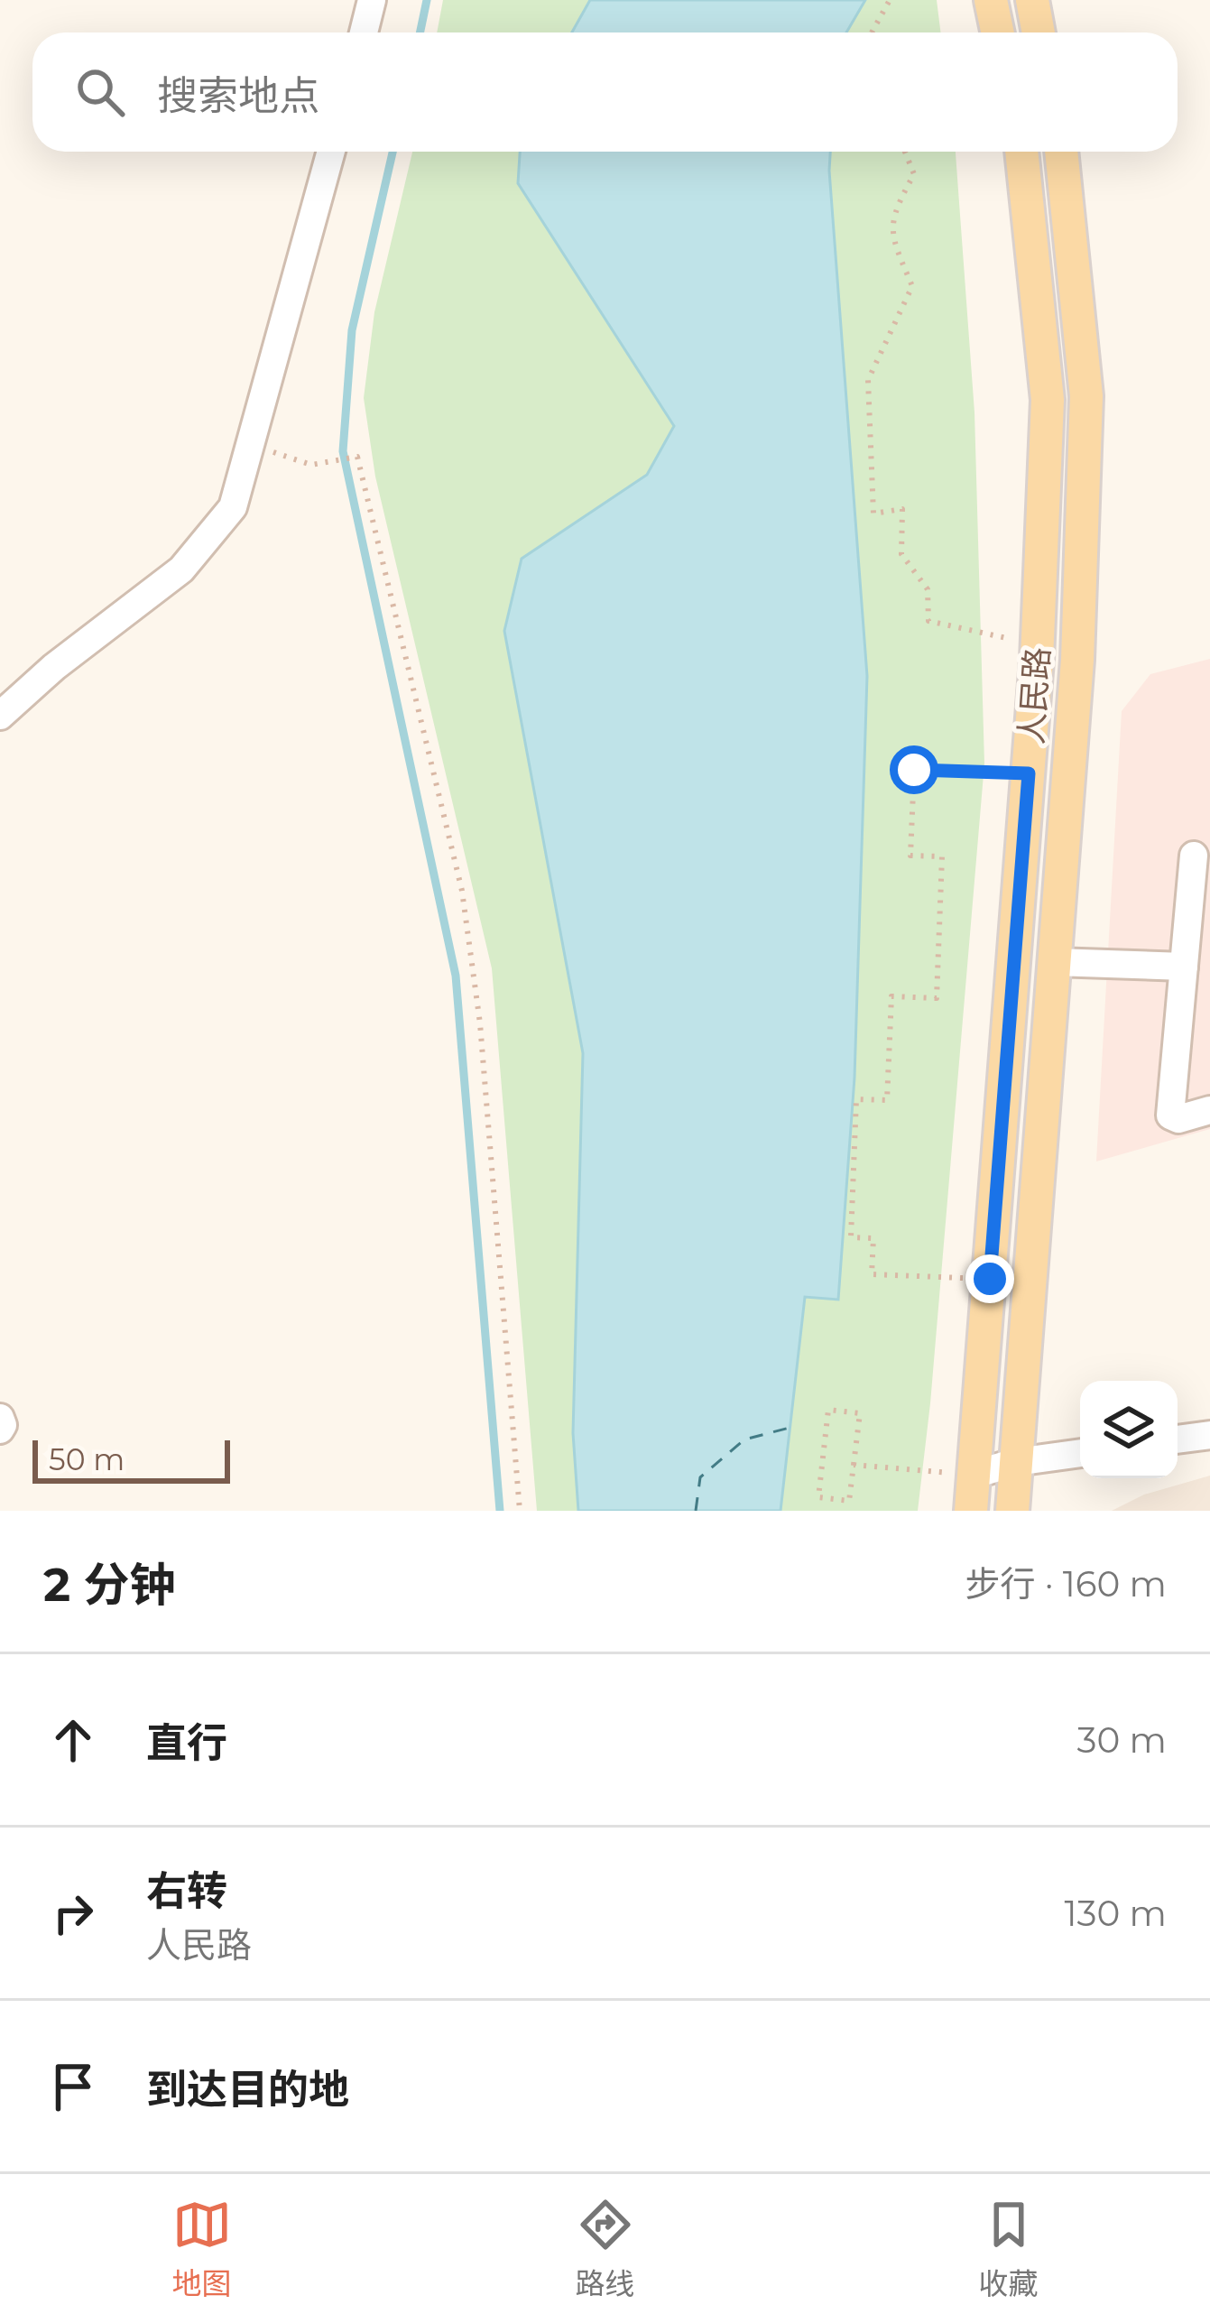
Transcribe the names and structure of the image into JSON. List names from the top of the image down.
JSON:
{
  "streets": {
    "main road": ["人民路"]
  },
  "scale_bar": "50 m",
  "page": {
    "search": "搜索地点",
    "scale": "50 m",
    "heading": ["2 分钟", "步行 · 160 m"],
    "list": [
      ["直行", "30 m"],
      ["右转", "人民路", "130 m"],
      "到达目的地"
    ],
    "nav": ["地图", "路线", "收藏"]
  }
}
